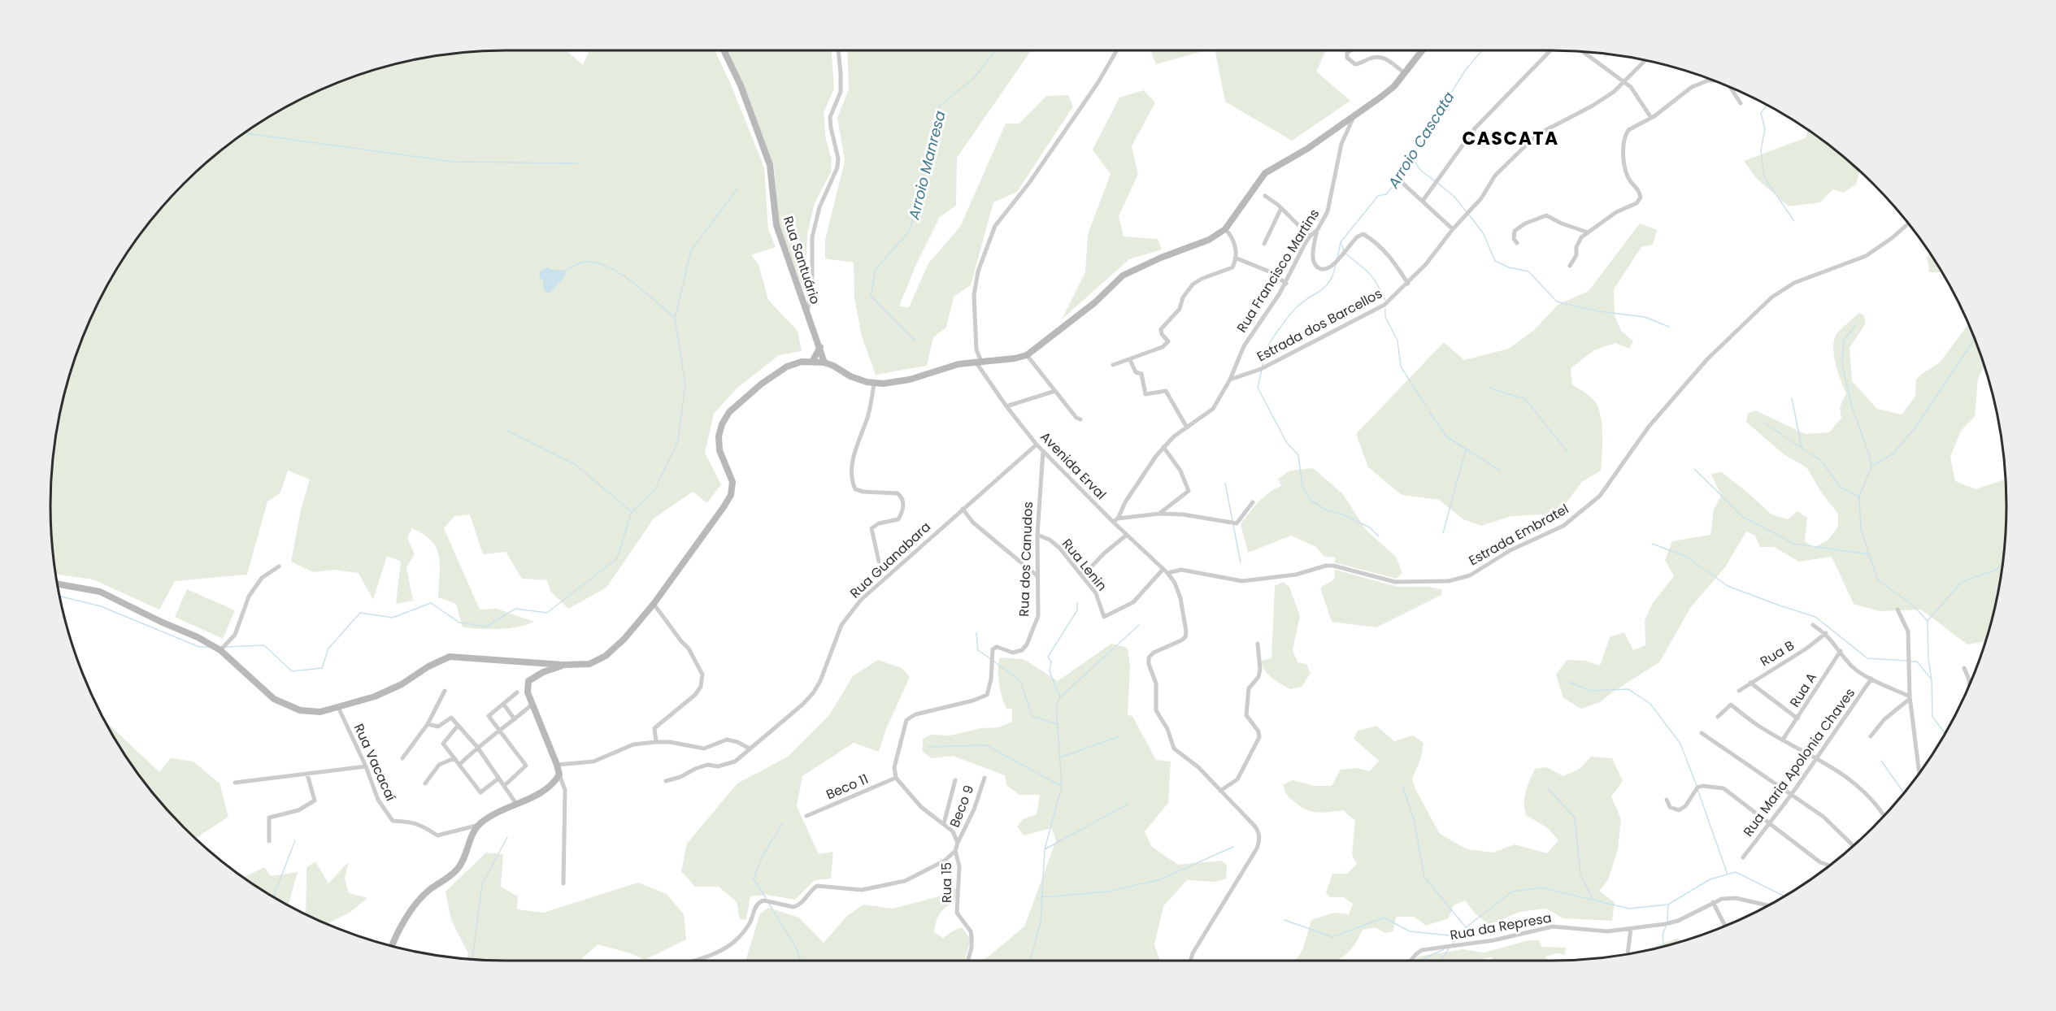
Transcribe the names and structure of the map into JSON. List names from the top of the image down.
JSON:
{
  "streets": {
    "main road": ["Rua Santuário"],
    "street": [
      "Rua Francisco Martins",
      "Estrada dos Barcellos",
      "Avenida Erval",
      "Estrada Embratel",
      "Rua dos Canudos",
      "Rua Guanabara",
      "Rua Lenin",
      "Rua B",
      "Rua A",
      "Rua Vacacaí",
      "Rua Maria Apolonia Chaves",
      "Beco 11",
      "Beco 9",
      "Rua 15",
      "Rua da Represa"
    ]
  },
  "crossings": [
    ["Rua Francisco Martins", "Estrada dos Barcellos"],
    ["Avenida Erval", "Estrada Embratel"],
    ["Avenida Erval", "Rua dos Canudos"],
    ["Avenida Erval", "Rua Guanabara"],
    ["Avenida Erval", "Rua Lenin"],
    ["Rua dos Canudos", "Rua Lenin"],
    ["Rua dos Canudos", "Beco 11"]
  ],
  "districts": ["CASCATA"],
  "water": ["Arroio Cascata", "Arroio Manresa"]
}
